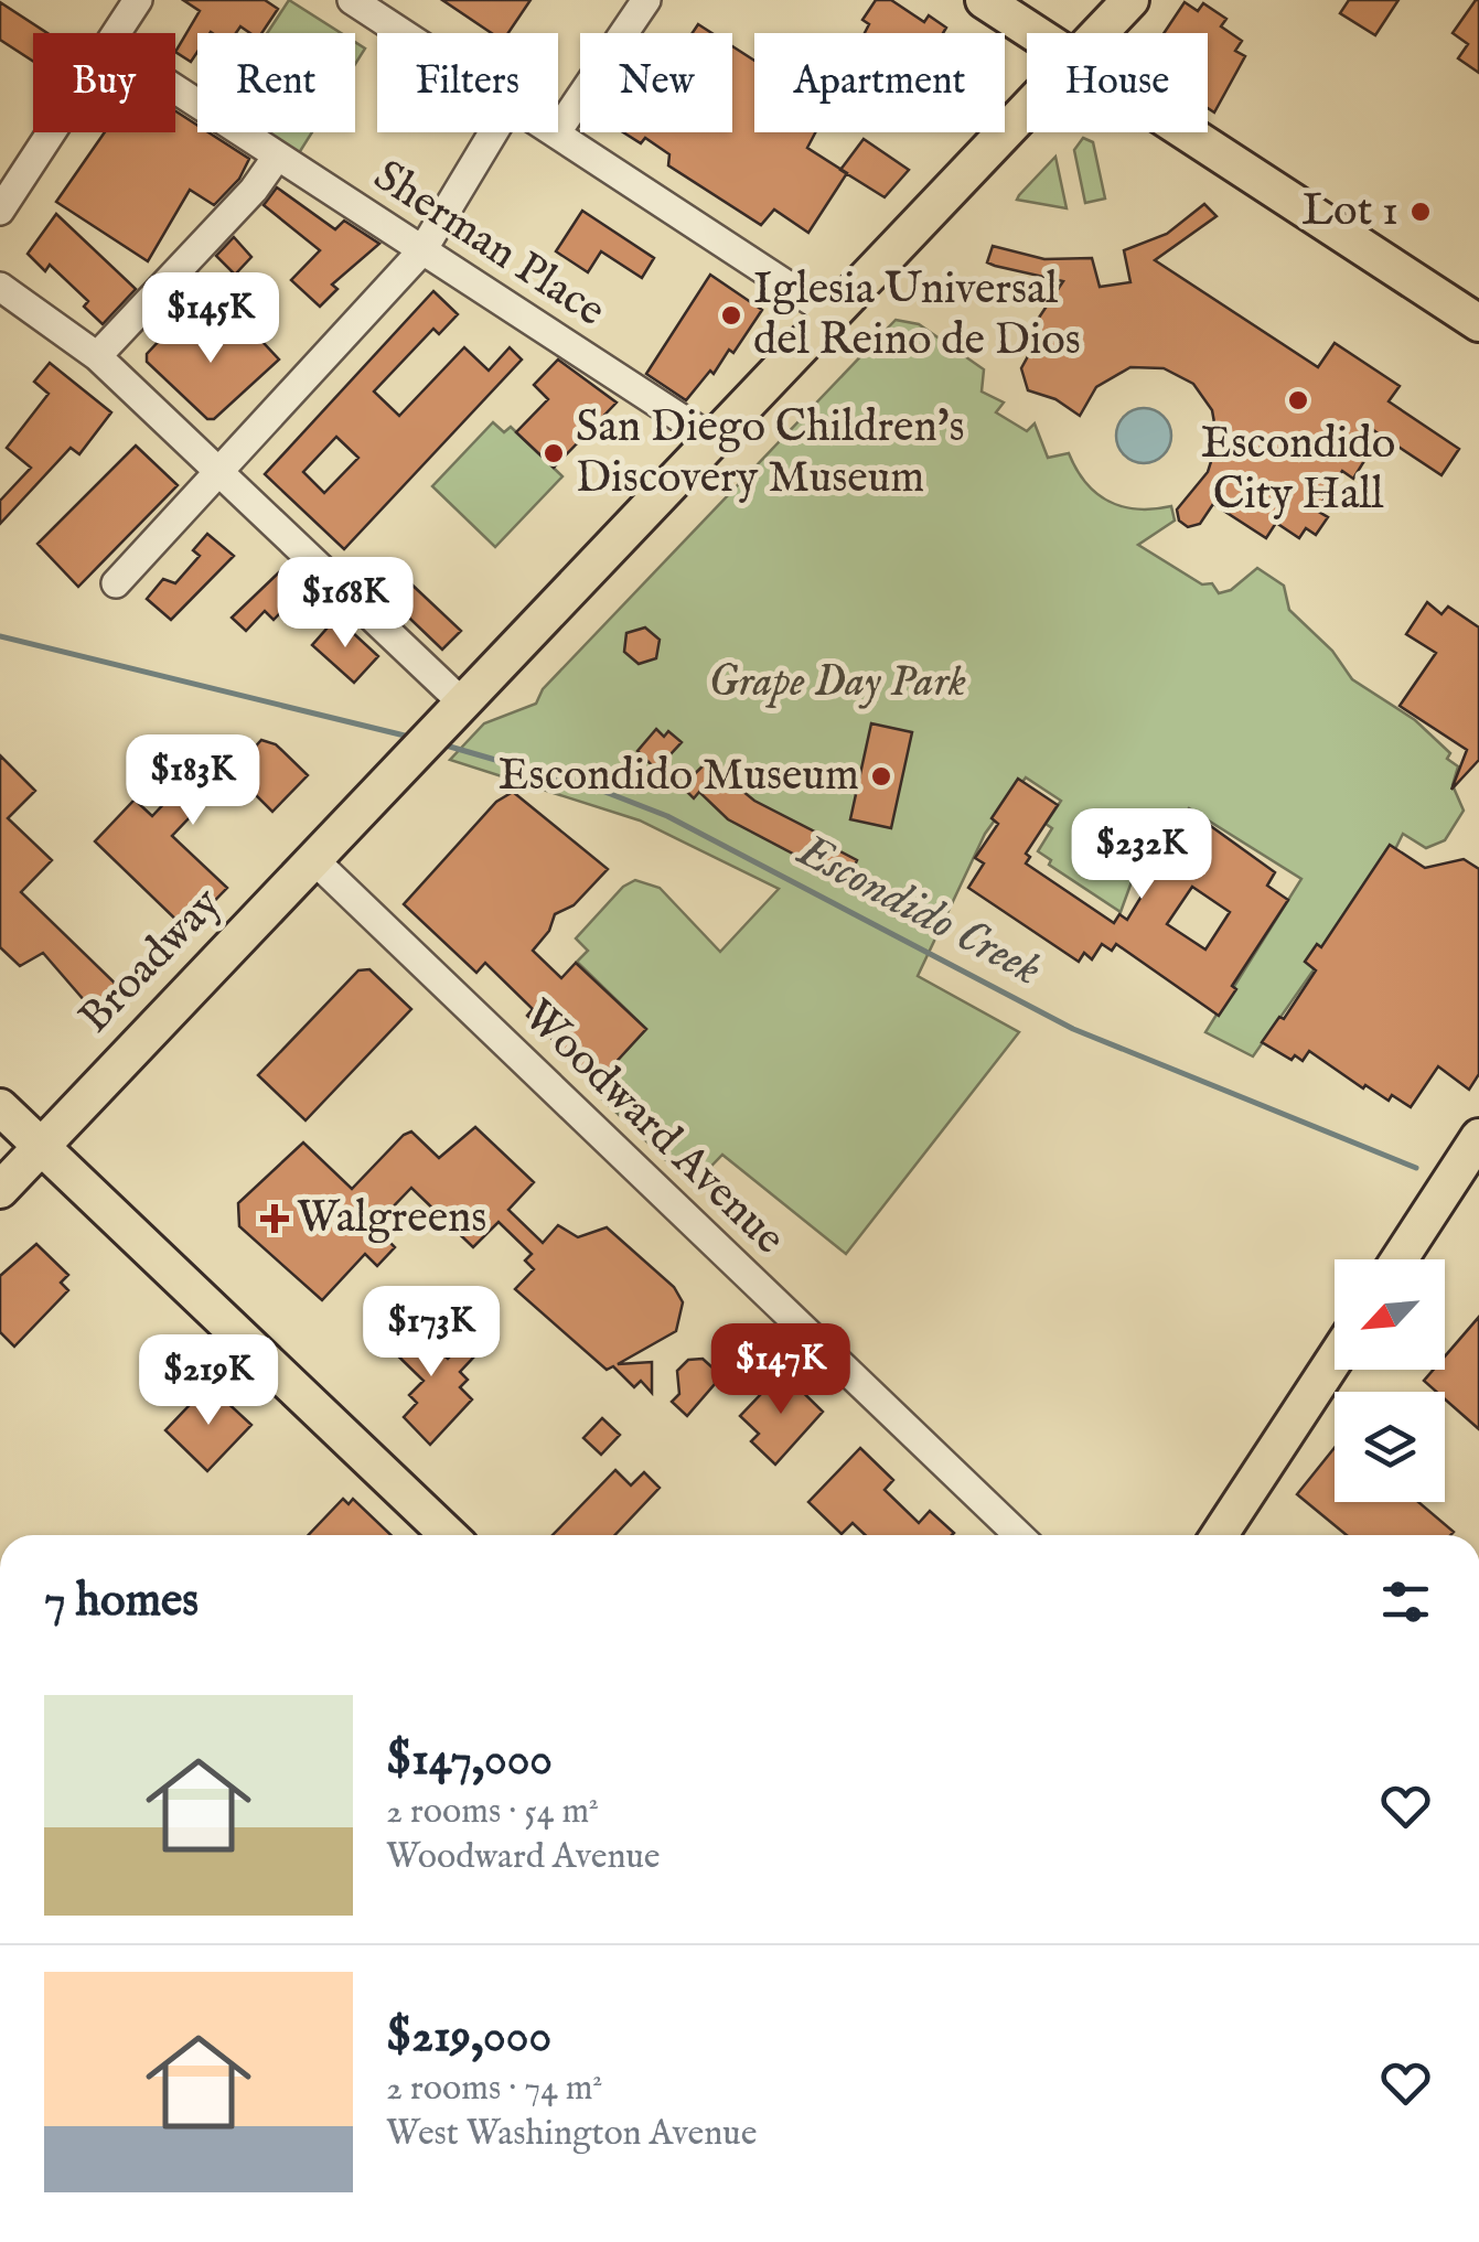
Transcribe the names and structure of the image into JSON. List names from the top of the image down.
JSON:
{
  "streets": {
    "main road": ["Broadway"],
    "street": ["Sherman Place", "Woodward Avenue"]
  },
  "crossings": [
    ["Sherman Place", "Broadway"],
    ["Broadway", "Woodward Avenue"]
  ],
  "water": ["Escondido Creek"],
  "parks": ["Grape Day Park"],
  "places": {
    "other": [
      "Lot 1",
      "Iglesia Universal del Reino de Dios",
      "Escondido City Hall",
      "San Diego Children's Discovery Museum",
      "Escondido Museum"
    ],
    "health": ["Walgreens"]
  },
  "north": "bottom left",
  "page": {
    "chip": [
      "Buy",
      "Rent",
      "Filters",
      "New",
      "Apartment",
      "House"
    ],
    "price": [
      "$145K",
      "$168K",
      "$183K",
      "$232K",
      "$173K",
      "$147K",
      "$219K"
    ],
    "heading": "7 homes",
    "list": [
      {
        "name": "$147,000",
        "note": "2 rooms · 54 m² · Woodward Avenue"
      },
      {
        "name": "$219,000",
        "note": "2 rooms · 74 m² · West Washington Avenue"
      }
    ]
  }
}
